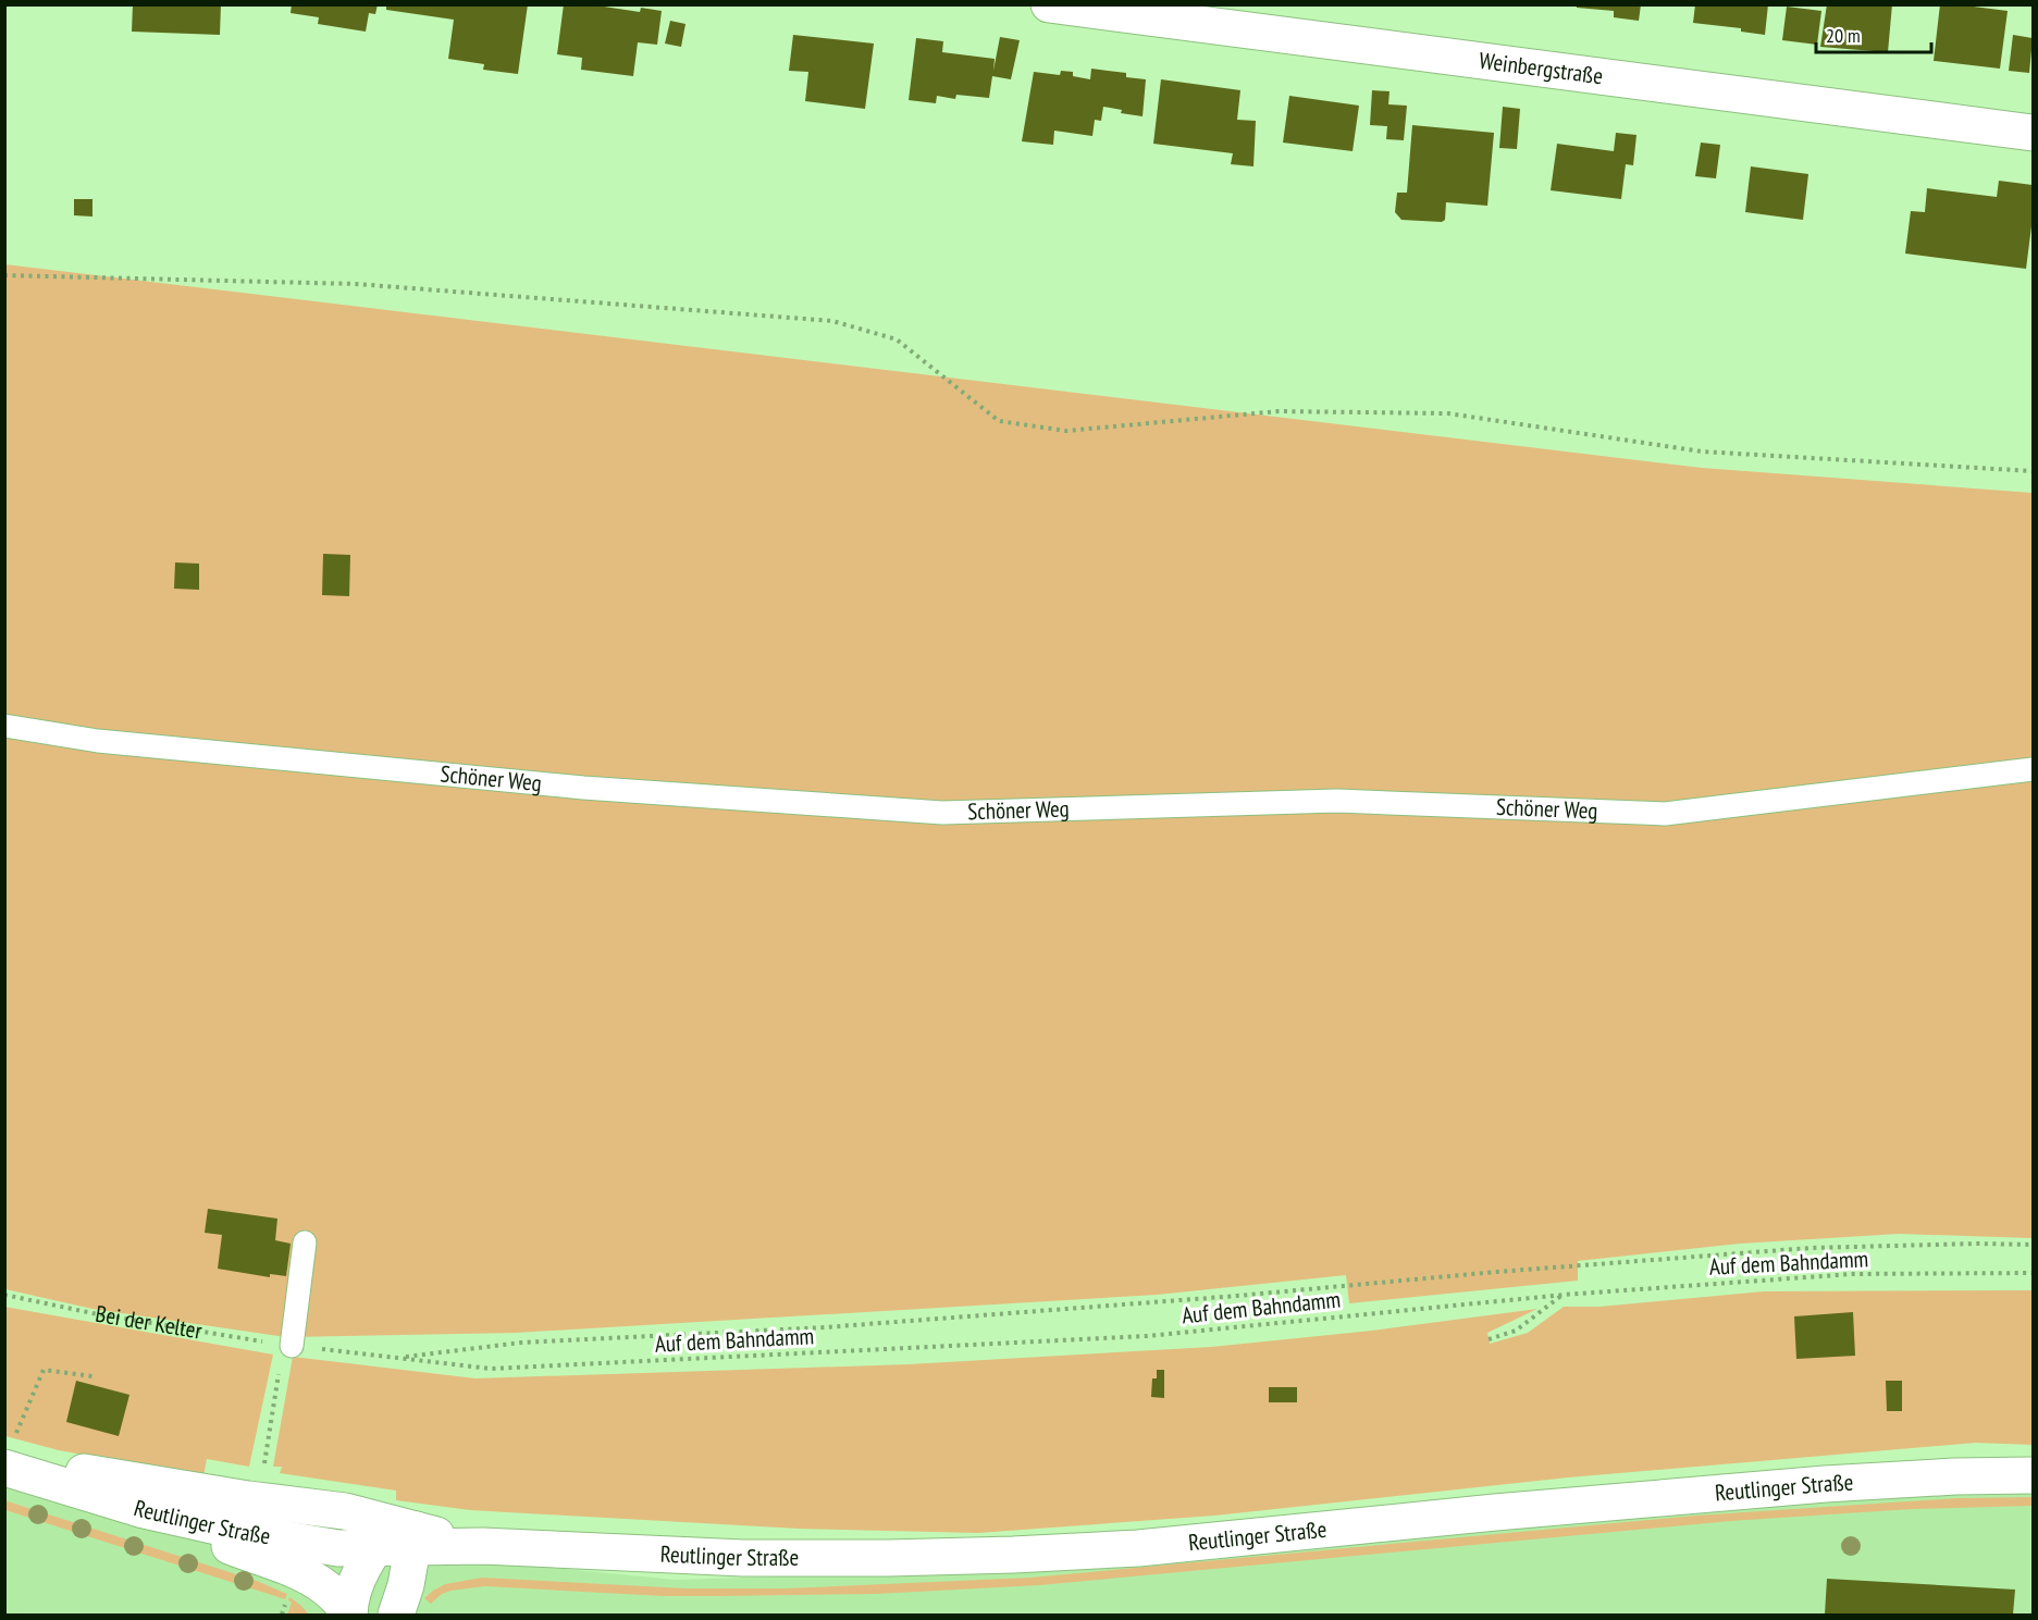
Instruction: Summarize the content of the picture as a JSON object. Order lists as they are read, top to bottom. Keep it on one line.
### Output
{"streets":{"main road":["Weinbergstraße","Reutlinger Straße"],"lane":["Schöner Weg"],"path":["Auf dem Bahndamm","Bei der Kelter"]},"crossings":[["Auf dem Bahndamm","Bei der Kelter"]],"scale_bar":"20 m"}
